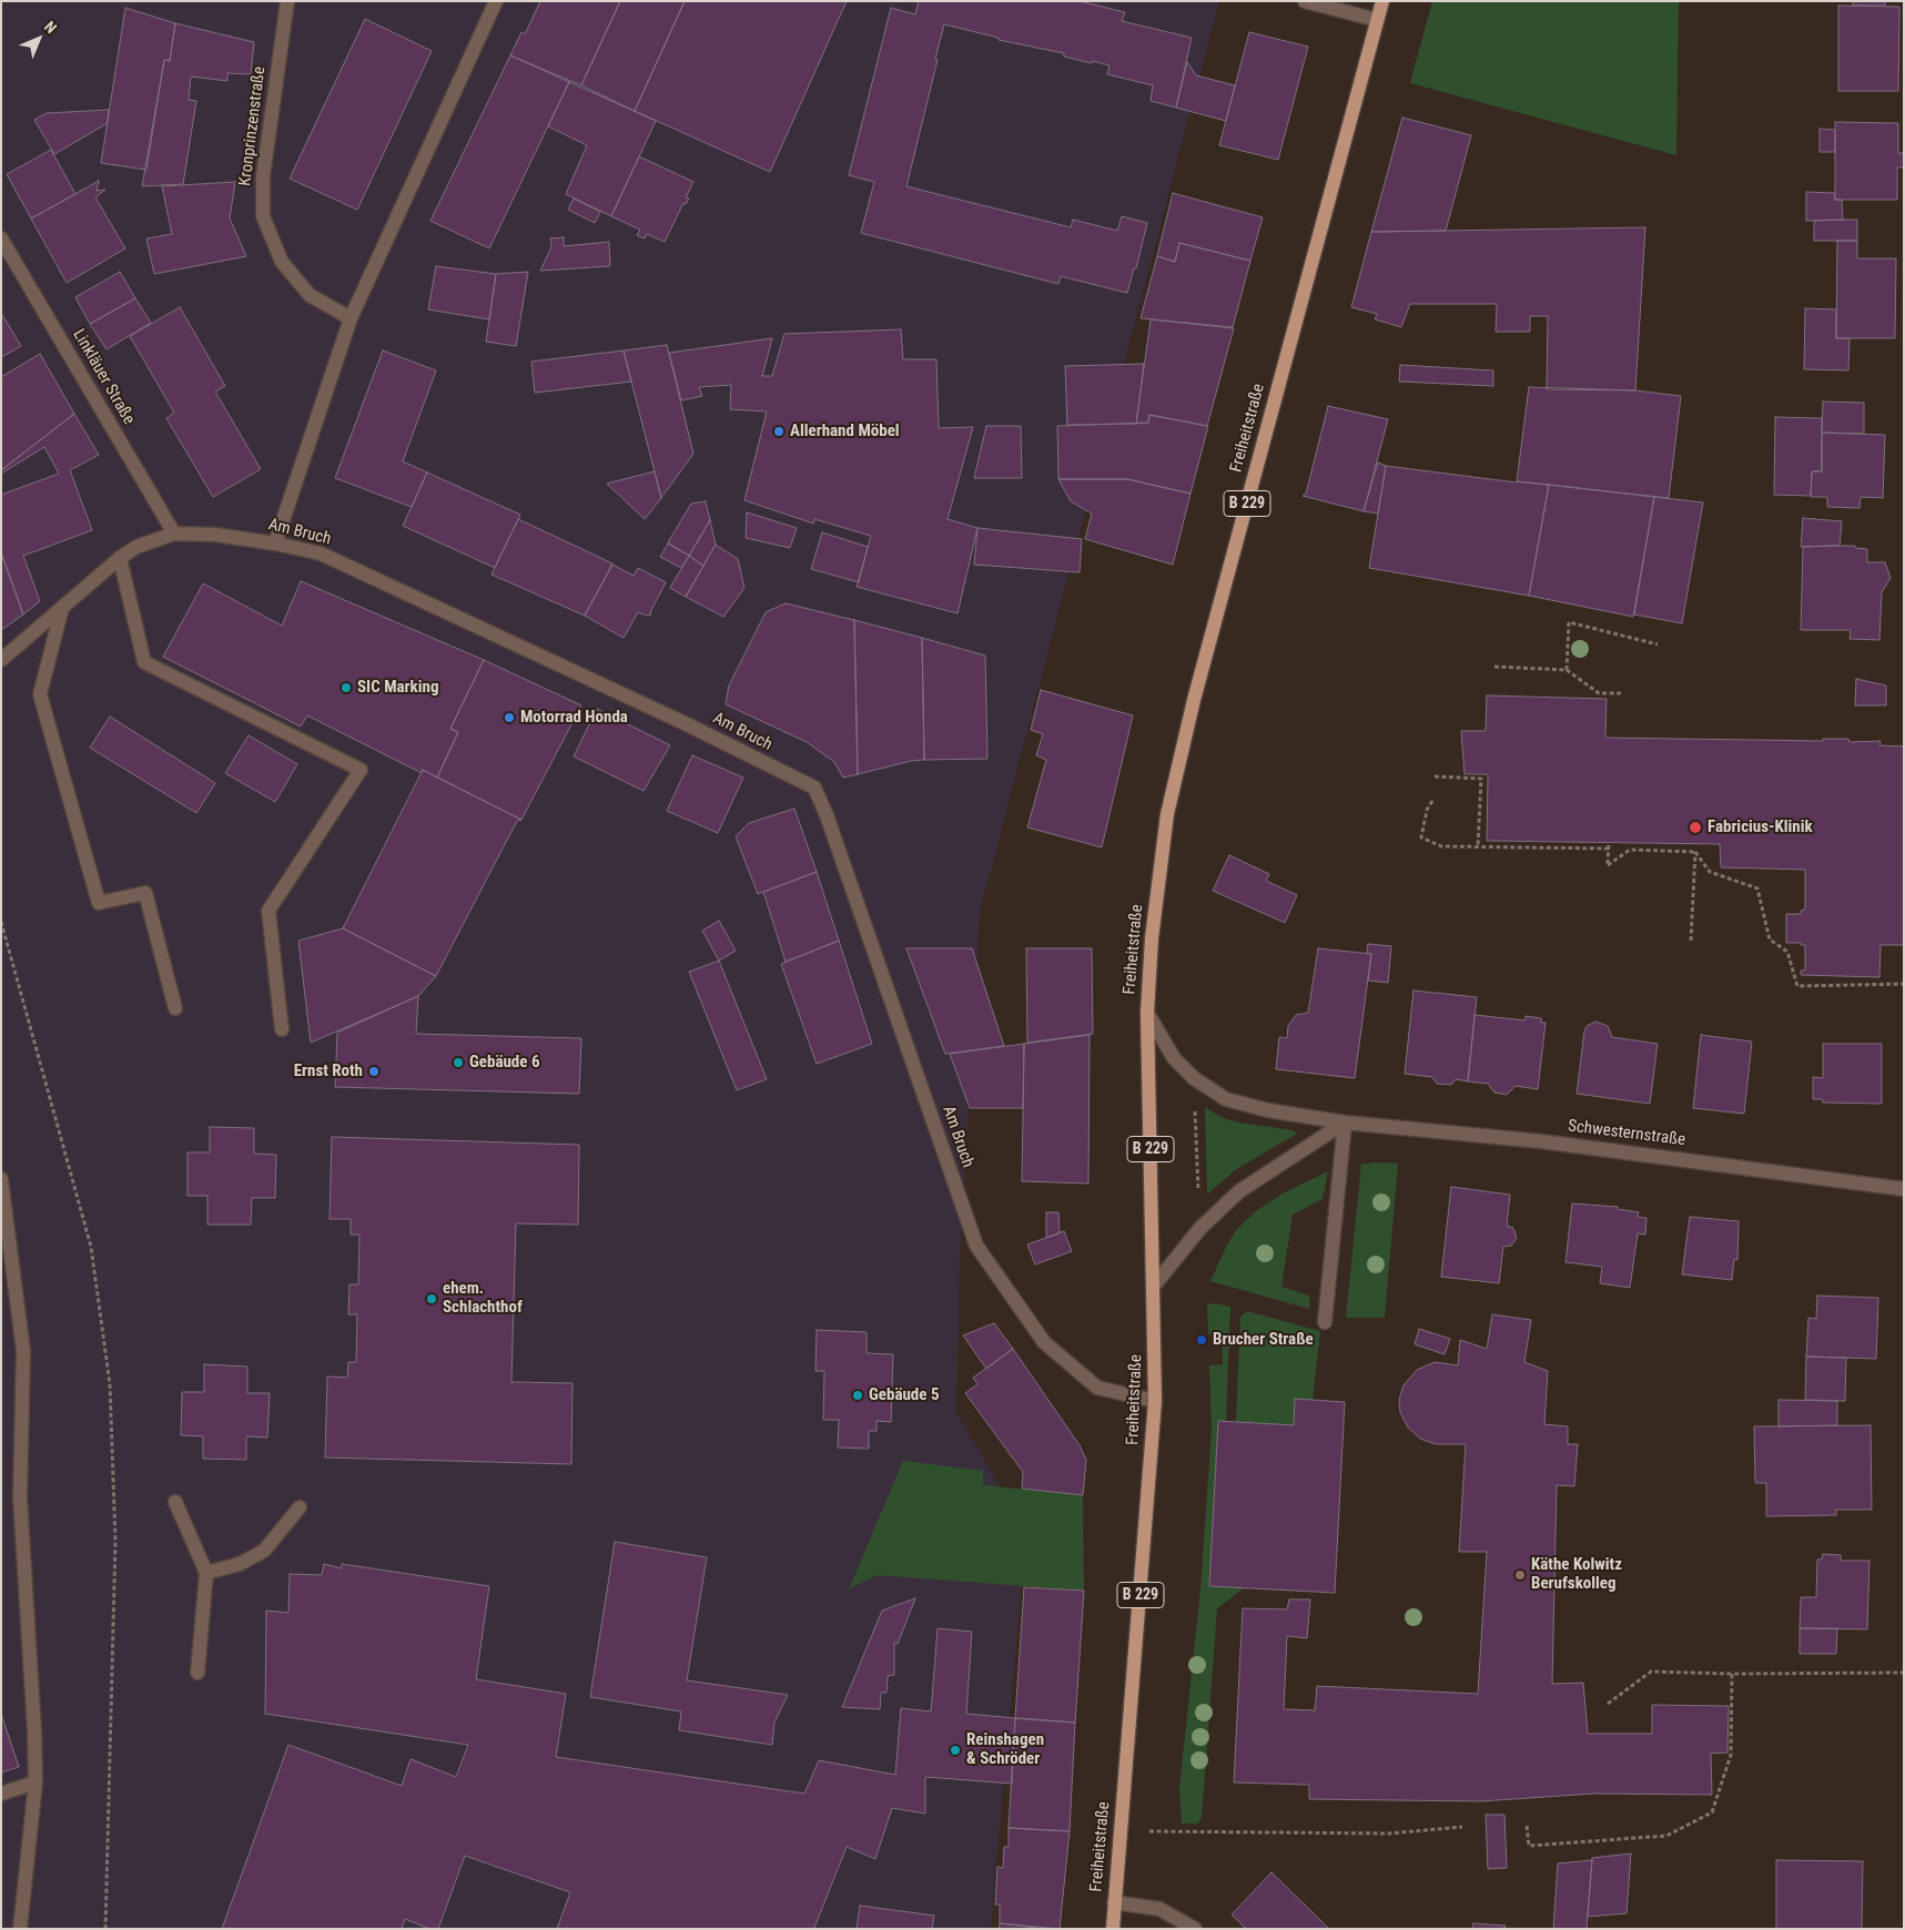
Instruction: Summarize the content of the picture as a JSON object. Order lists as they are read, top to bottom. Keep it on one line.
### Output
{"streets":{"main road":["Freiheitstraße","B 229"],"street":["Kronprinzenstraße","Linkläuer Straße","Am Bruch","Schwesternstraße"]},"crossings":[["Linkläuer Straße","Am Bruch"],["Freiheitstraße","Am Bruch"],["Freiheitstraße","Schwesternstraße"]],"places":["Allerhand Möbel","SIC Marking","Motorrad Honda","Fabricius-Klinik","Gebäude 6","Ernst Roth","ehem. Schlachthof","Brucher Straße","Gebäude 5","Käthe Kolwitz Berufskolleg","Reinshagen & Schröder"],"north":"top right"}
